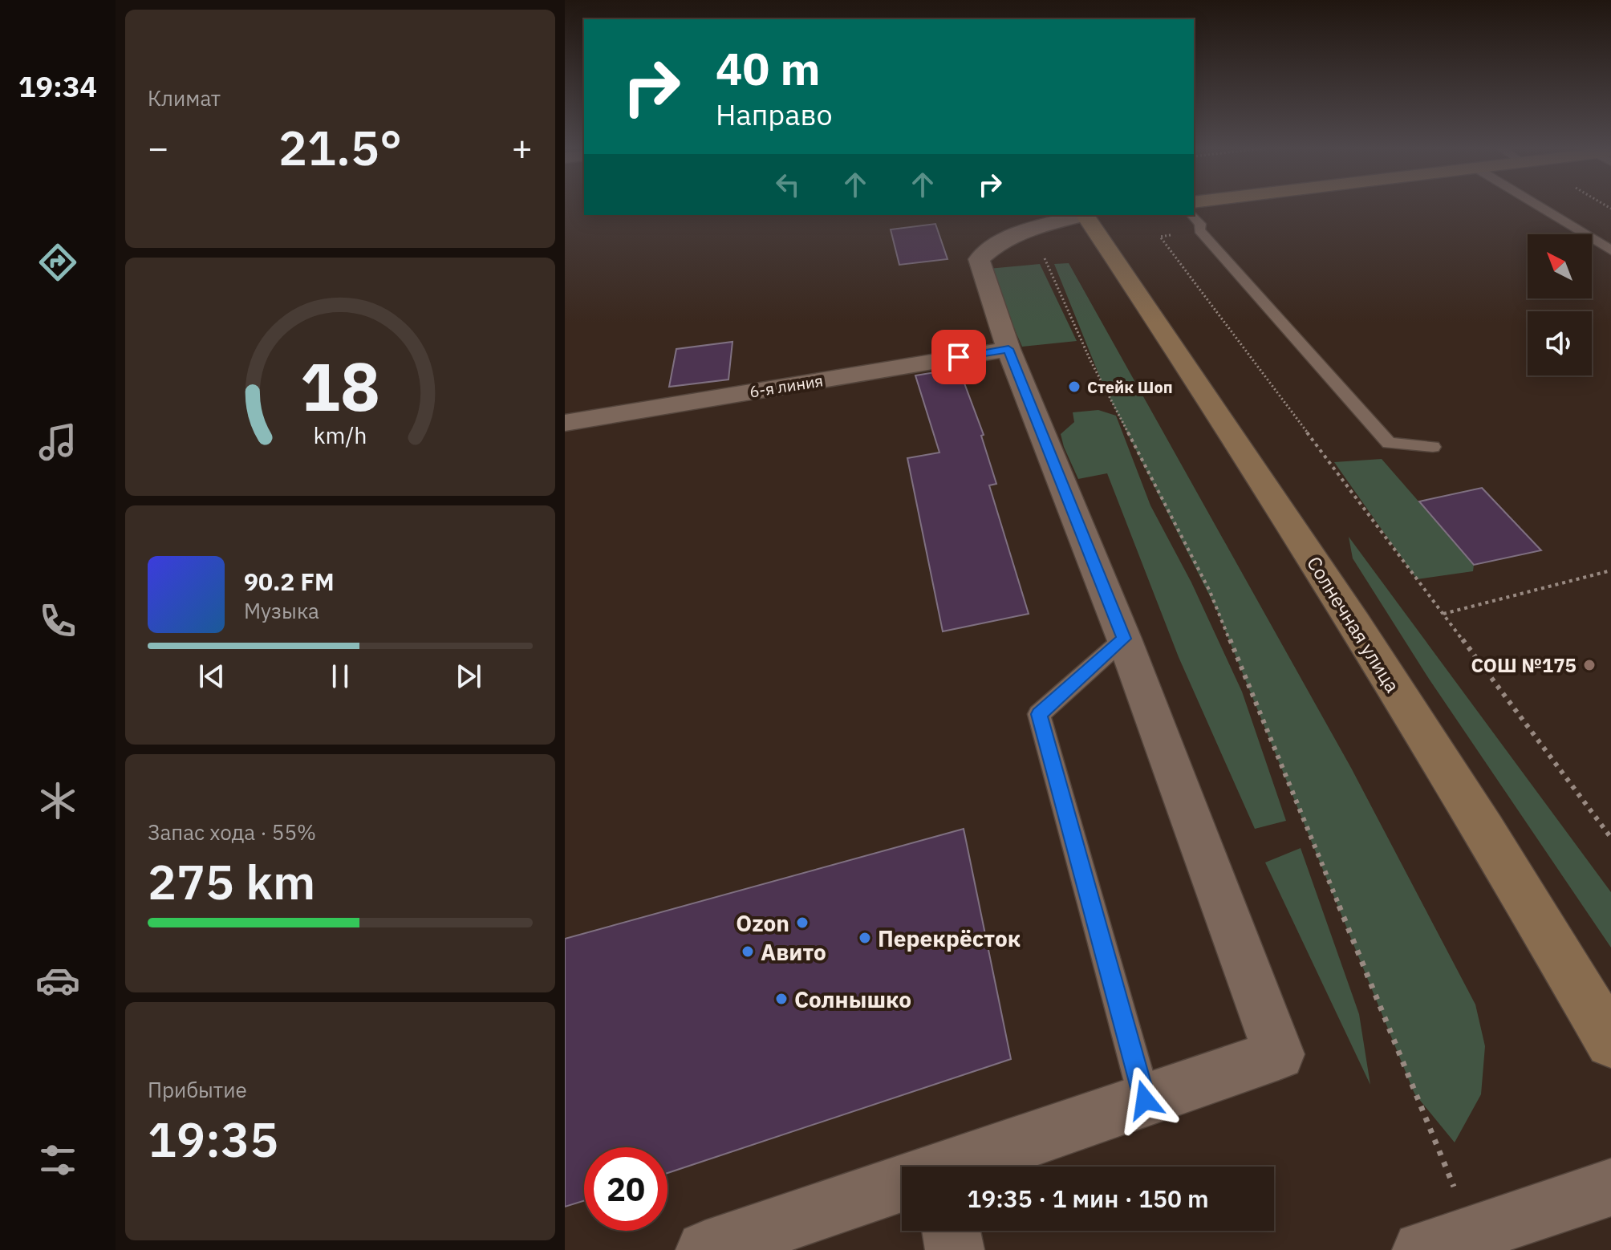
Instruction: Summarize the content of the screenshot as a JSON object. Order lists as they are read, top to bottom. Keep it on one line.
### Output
{"streets":{"main road":["Солнечная улица"],"street":["6-я линия"]},"places":["Стейк Шоп","СОШ №175","Ozon","Перекрёсток","Авито","Солнышко"],"north":"top left","page":{"tabs":"19:34","tile":["Климат",["Запас хода · 55%","275 km"],["Прибытие","19:35"]],"turn":["40 m","Направо"],"heat":["−","21.5°","+"],"song":["90.2 FM","Музыка"],"limit":"20","trip":"19:35 · 1 мин · 150 m","gauge":["18","km/h"]}}
